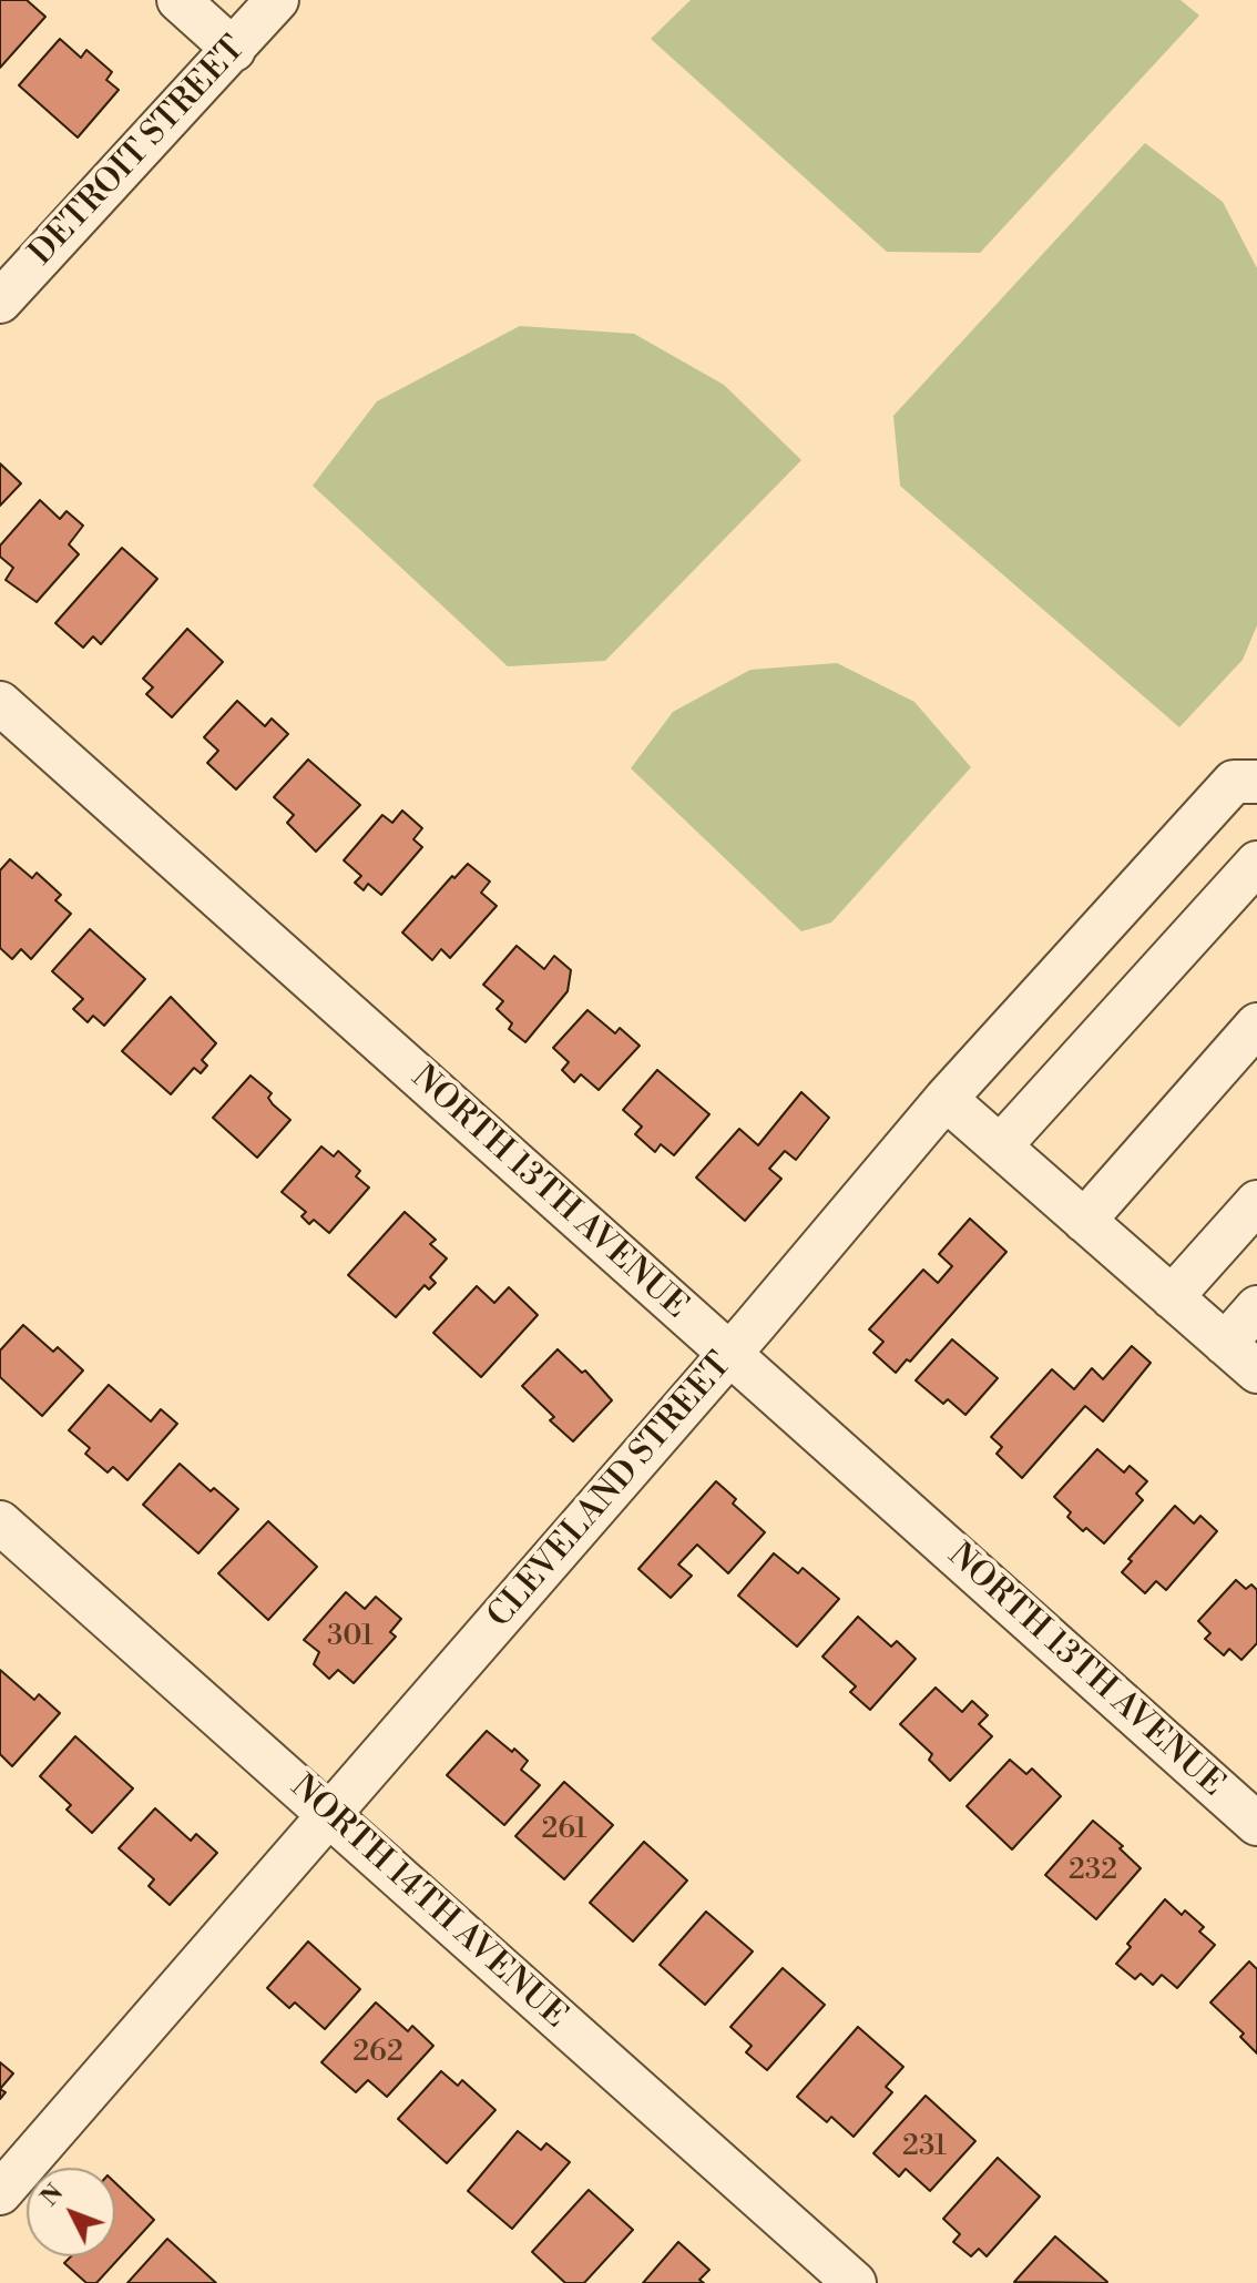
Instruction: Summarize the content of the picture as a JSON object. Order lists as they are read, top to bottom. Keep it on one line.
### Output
{"streets":{"street":["DETROIT STREET","NORTH 13TH AVENUE","CLEVELAND STREET","NORTH 14TH AVENUE"]},"crossings":[["NORTH 13TH AVENUE","CLEVELAND STREET"],["CLEVELAND STREET","NORTH 14TH AVENUE"]],"house_numbers":["301","261","232","262","231"],"north":"top left"}
